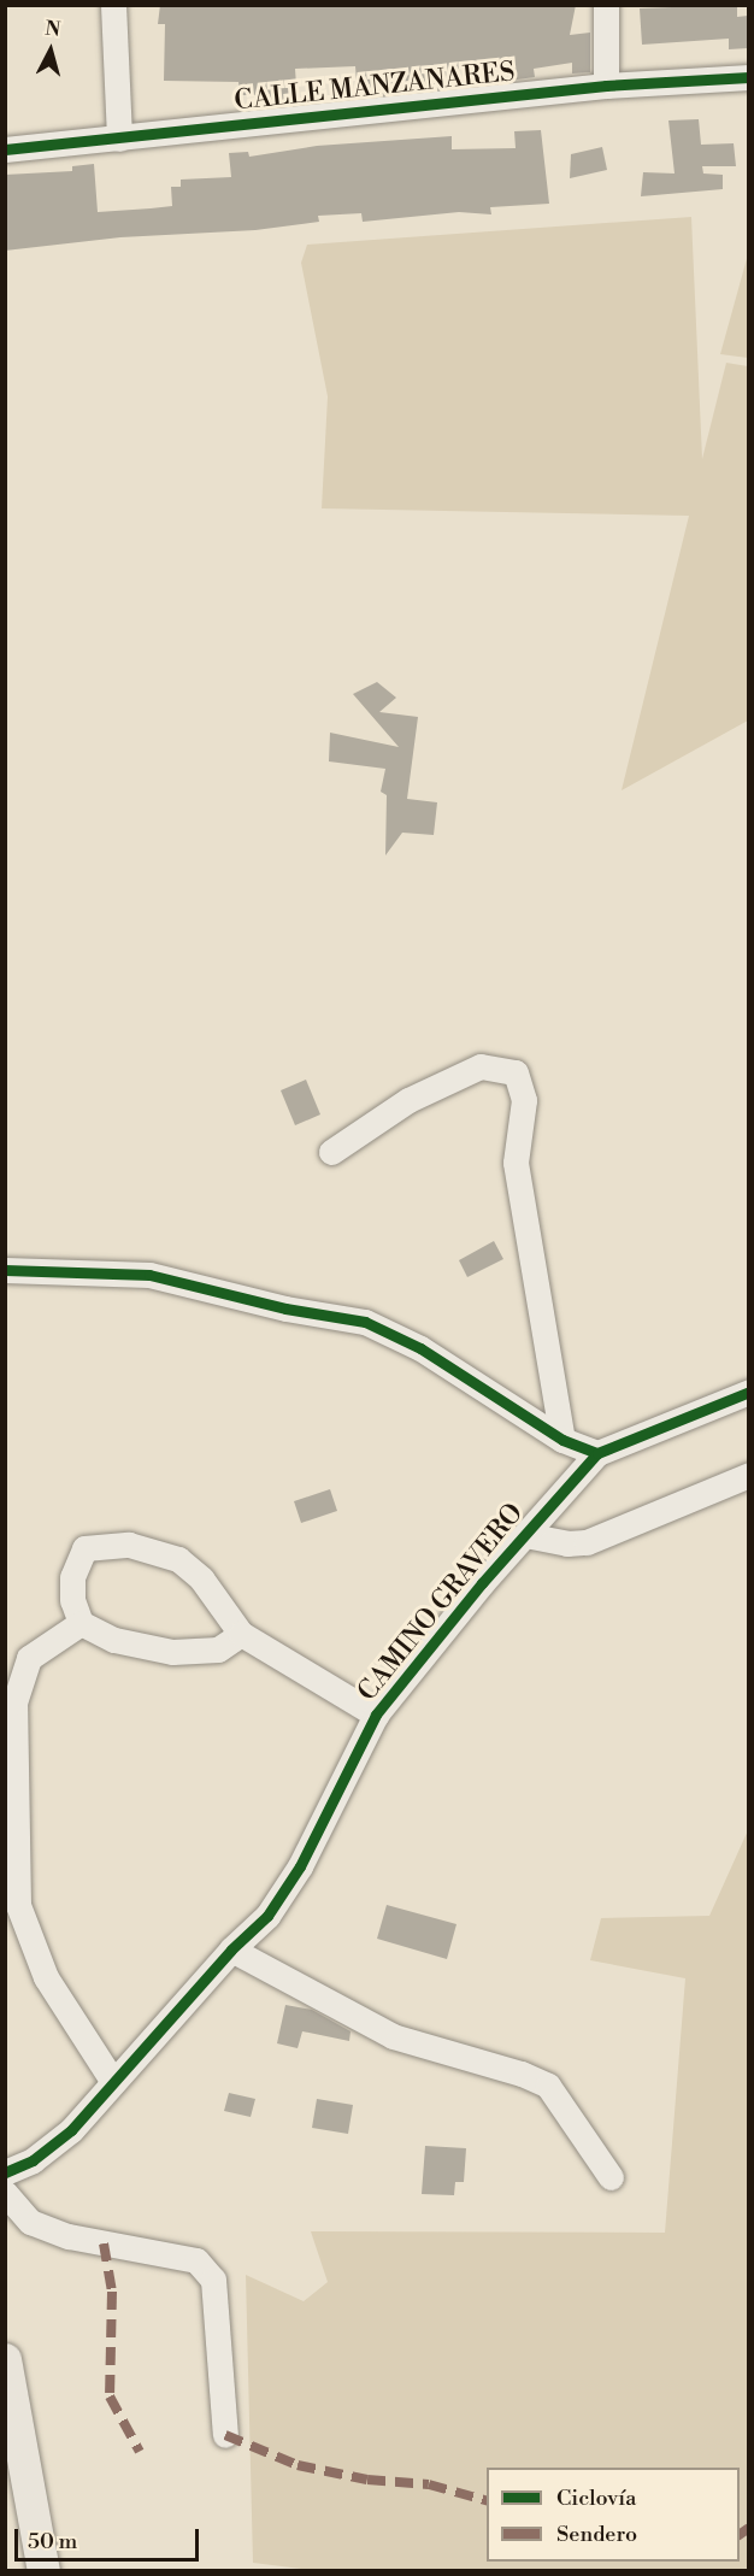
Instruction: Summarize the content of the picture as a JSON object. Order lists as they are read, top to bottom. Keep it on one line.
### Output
{"streets":{"street":["CALLE MANZANARES","CAMINO GRAVERO"]},"legend":["Ciclovía","Sendero"],"scale_bar":"50 m","north":"top"}
